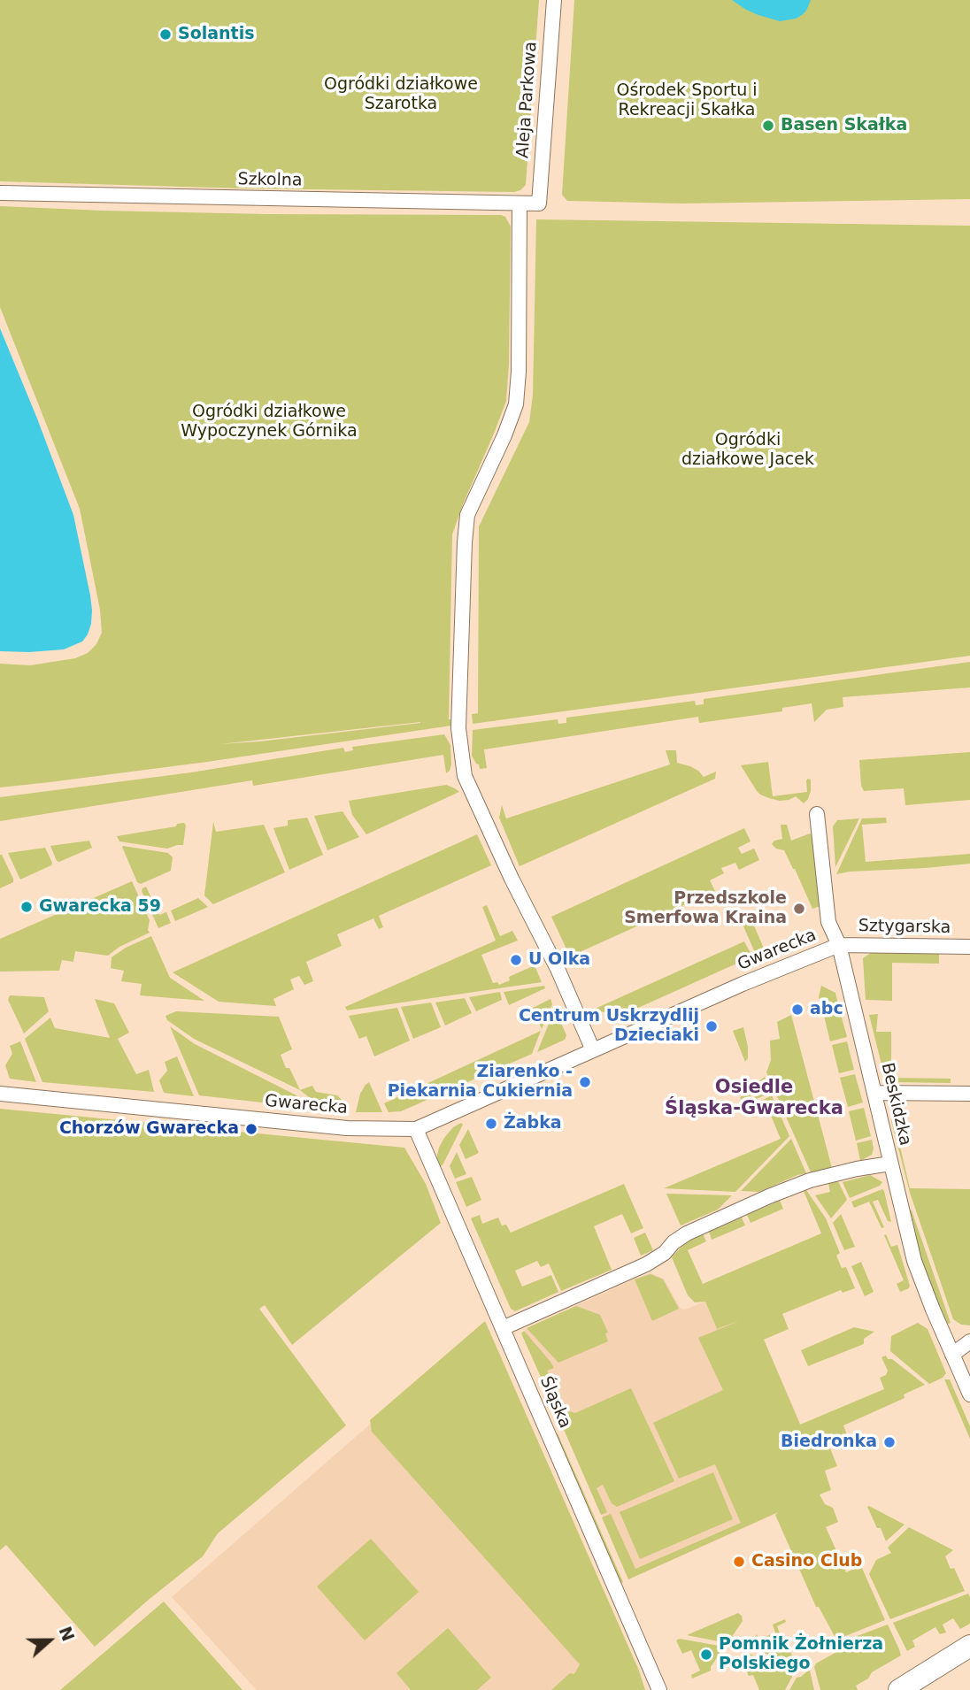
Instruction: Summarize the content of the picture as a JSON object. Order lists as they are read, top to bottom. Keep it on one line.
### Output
{"streets":{"street":["Aleja Parkowa","Szkolna","Sztygarska","Gwarecka","Beskidzka","Śląska"]},"crossings":[["Aleja Parkowa","Szkolna"],["Sztygarska","Gwarecka"],["Sztygarska","Beskidzka"],["Gwarecka","Beskidzka"],["Gwarecka","Śląska"]],"districts":["Osiedle Śląska-Gwarecka"],"parks":["Ogródki działkowe Szarotka","Ośrodek Sportu i Rekreacji Skałka","Ogródki działkowe Wypoczynek Górnika","Ogródki działkowe Jacek"],"places":["Solantis","Basen Skałka","Gwarecka 59","Przedszkole Smerfowa Kraina","U Olka","abc","Centrum Uskrzydlij Dzieciaki","Ziarenko - Piekarnia Cukiernia","Żabka","Chorzów Gwarecka","Biedronka","Casino Club","Pomnik Żołnierza Polskiego"],"north":"right"}
